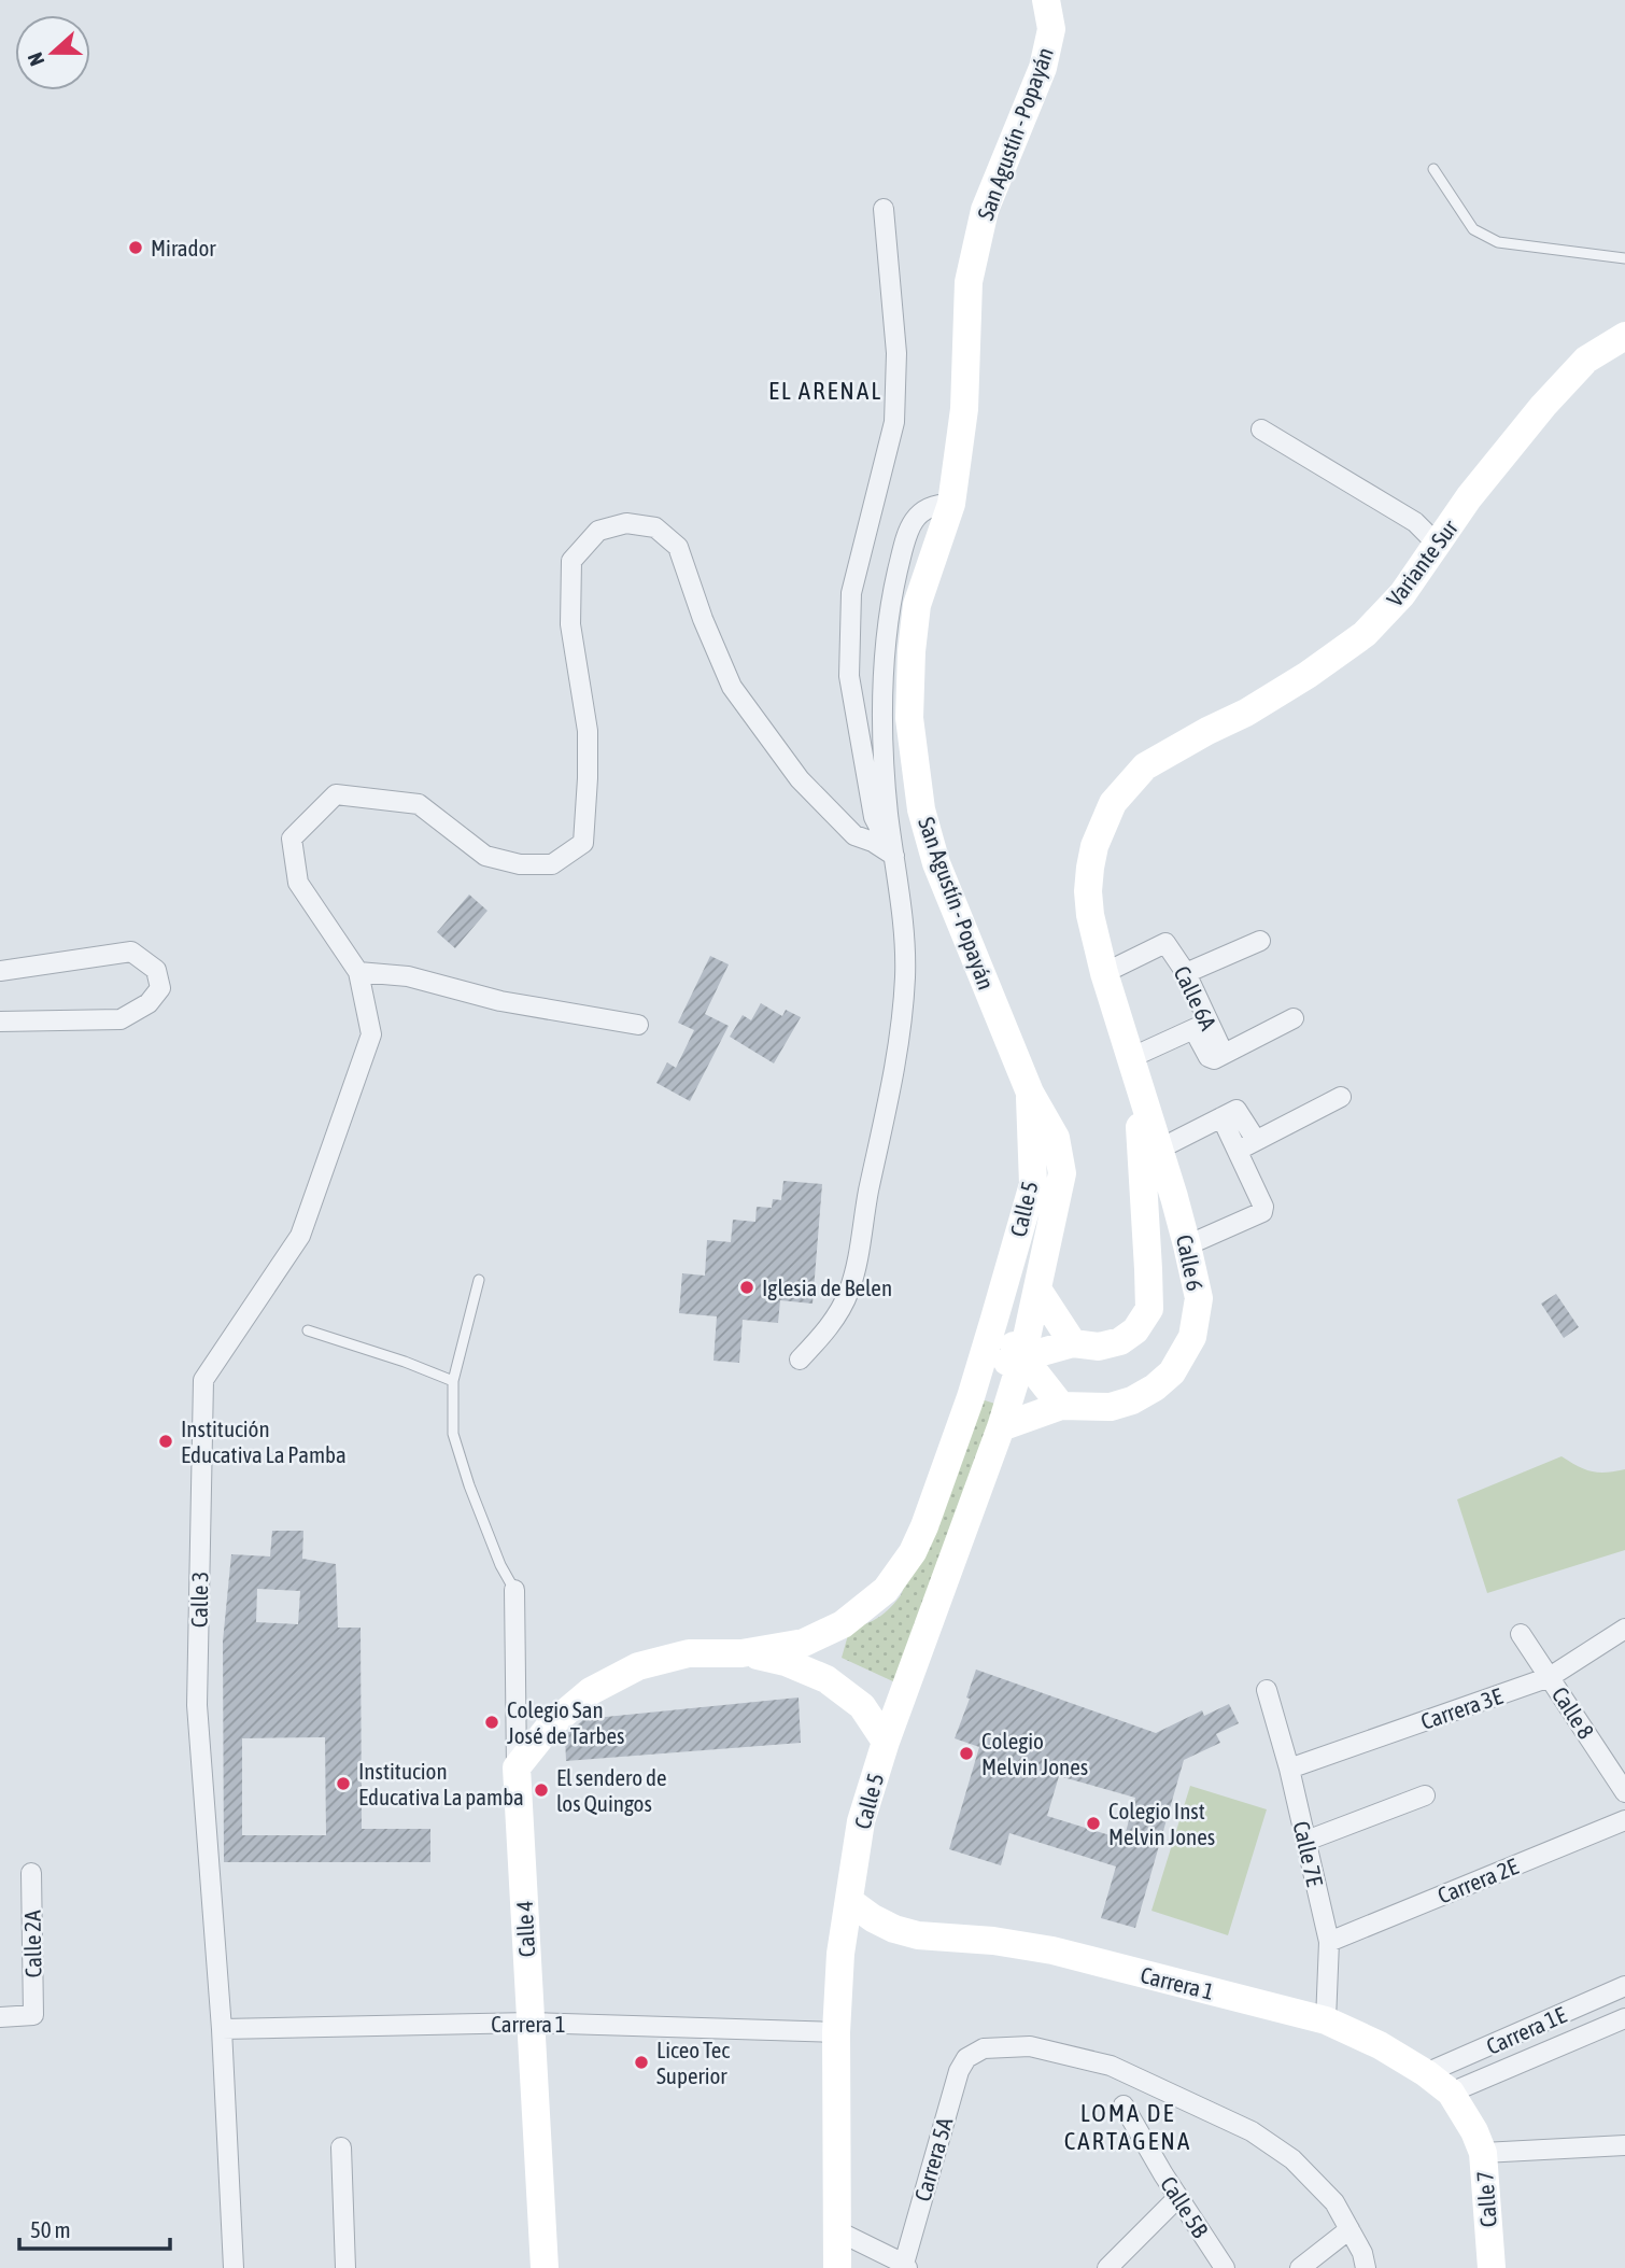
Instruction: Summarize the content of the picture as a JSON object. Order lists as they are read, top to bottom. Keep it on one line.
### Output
{"streets":{"main road":["San Agustín - Popayán","Variante Sur","Calle 5","Calle 6","Calle 4","Carrera 1","Calle 7"],"street":["Calle 6A","Calle 3","Carrera 3E","Calle 8","Calle 7E","Carrera 2E","Calle 2A","Carrera 1E","Carrera 5A","Calle 5B"]},"crossings":[["San Agustín - Popayán","Calle 5"],["San Agustín - Popayán","Calle 6"],["Variante Sur","Calle 6"],["Calle 6A","Calle 6"],["Calle 5","Calle 6"],["Calle 5","Carrera 1"],["Calle 3","Carrera 1"],["Carrera 3E","Calle 8"],["Carrera 3E","Calle 7E"],["Calle 7E","Carrera 2E"],["Calle 7E","Carrera 1"],["Calle 4","Carrera 1"],["Carrera 1","Carrera 1E"],["Carrera 1","Calle 7"]],"districts":["EL ARENAL","LOMA DE CARTAGENA"],"places":["Mirador","Iglesia de Belen","Institución Educativa La Pamba","Colegio San José de Tarbes","Colegio Melvin Jones","Institucion Educativa La pamba","El sendero de los Quingos","Colegio Inst Melvin Jones","Liceo Tec Superior"],"scale_bar":"50 m","north":"left"}
